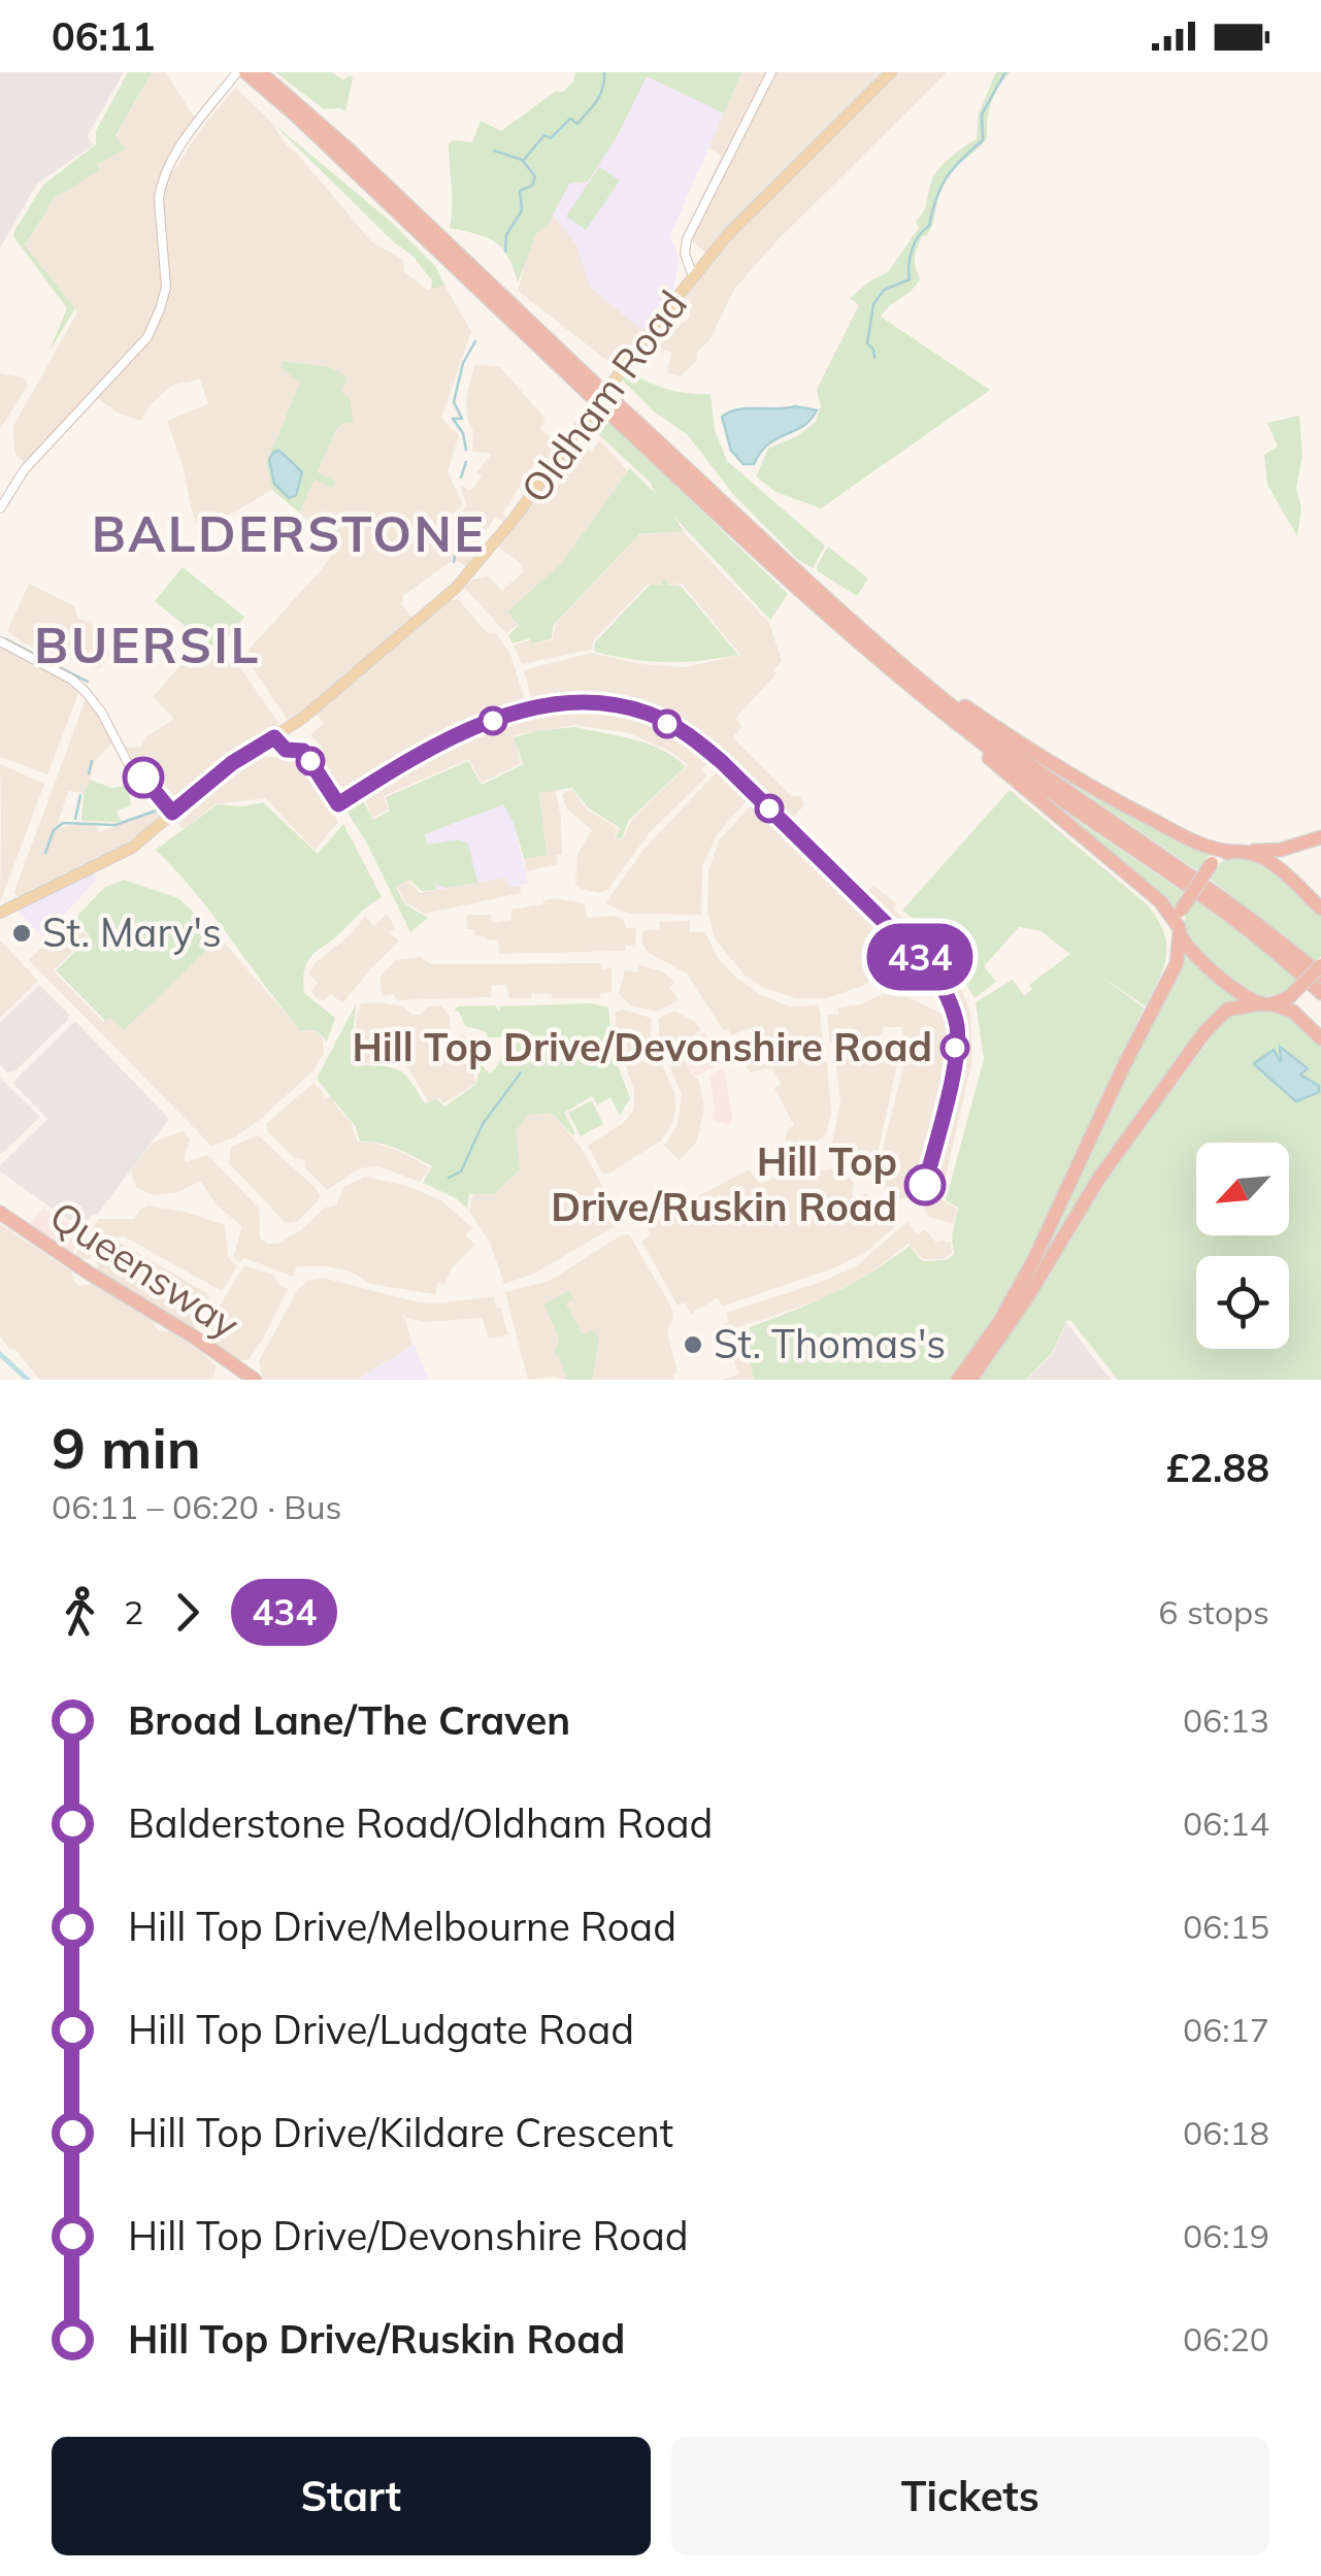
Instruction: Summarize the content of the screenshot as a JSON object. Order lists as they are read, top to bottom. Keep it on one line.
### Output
{"streets":{"highway":["Queensway"],"main road":["Oldham Road"]},"districts":["BALDERSTONE","BUERSIL"],"places":["St. Mary's","Hill Top Drive/Devonshire Road","Hill Top Drive/Ruskin Road","St. Thomas's"],"lines":["bus line 434"],"north":"bottom left","page":{"status":"06:11","on_map":"434","heading":["9 min","06:11 – 06:20 · Bus","£2.88"],"legs":["2","434","6 stops"],"list":[{"name":"Broad Lane/The Craven","value":"06:13"},{"name":"Balderstone Road/Oldham Road","value":"06:14"},{"name":"Hill Top Drive/Melbourne Road","value":"06:15"},{"name":"Hill Top Drive/Ludgate Road","value":"06:17"},{"name":"Hill Top Drive/Kildare Crescent","value":"06:18"},{"name":"Hill Top Drive/Devonshire Road","value":"06:19"},{"name":"Hill Top Drive/Ruskin Road","value":"06:20"}],"buttons":["Start","Tickets"]}}
